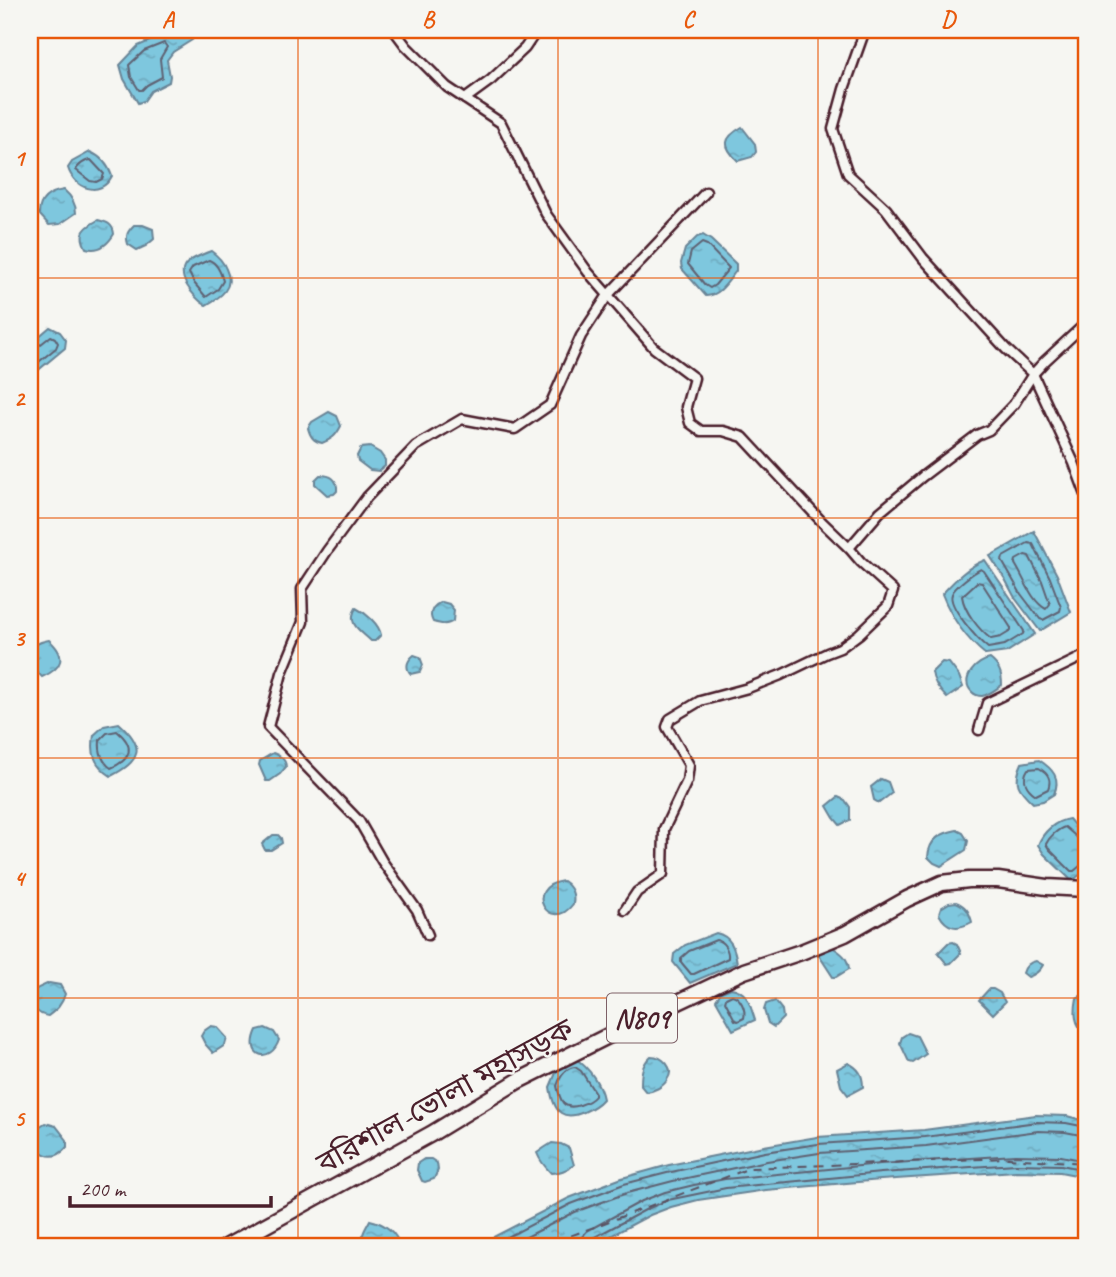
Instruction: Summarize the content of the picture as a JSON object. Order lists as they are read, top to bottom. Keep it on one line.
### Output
{"streets":{"highway":["N809","বরিশাল-ভোলা মহাসড়ক"]},"scale_bar":"200 m","grid":{"columns":["A","B","C","D"],"rows":["1","2","3","4","5"]}}
